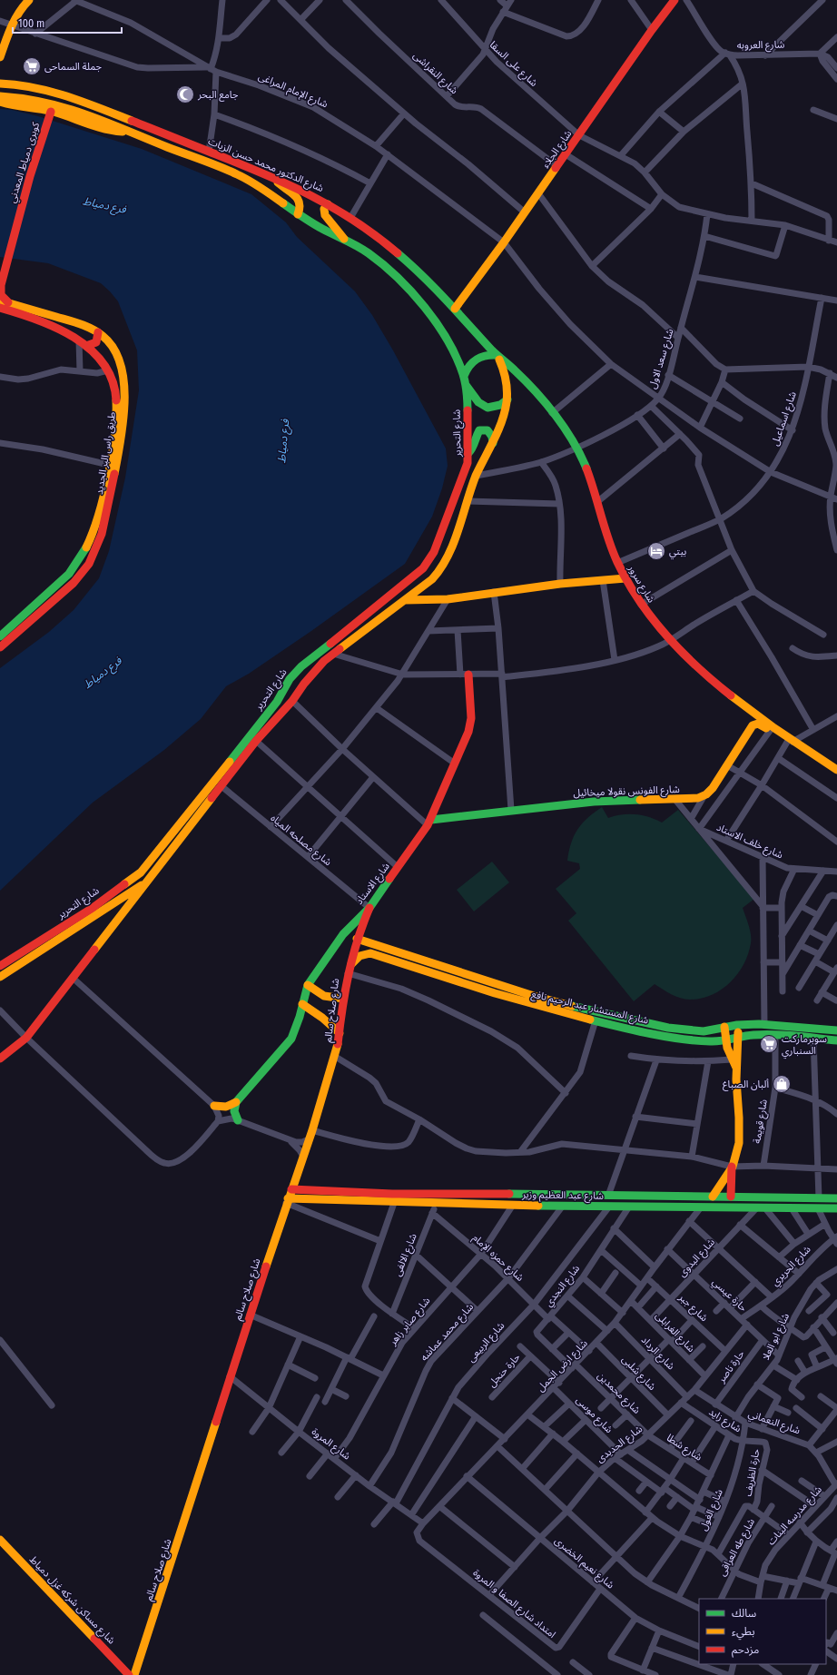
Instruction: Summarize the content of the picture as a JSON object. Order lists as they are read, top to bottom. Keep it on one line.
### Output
{"streets":{"street":["شارع العروبه","شارع على السقا","شارع النقراشى","شارع الإمام المراغى","شارع الجلاء","كوبرى دمياط المعدني","شارع الدكتور محمد حسن الزيات","شارع سعد الاول","شارع اسماعيل","شارع التحرير","طريق راس البر الجديد","شارع سرور","شارع الفونس نقولا ميخائيل","شارع مصلحه المياه","شارع خلف الاستاد","شارع الاستاد","شارع المستشار عبد الرحيم نافع","شارع صلاح سالم","شارع قويمة","شارع عبد العظيم وزير","شارع الالفى","شارع حمزه الإمام","شارع البدوى","شارع الحريري","شارع النجدي","حارة عيسي","شارع جبر","شارع صابر زاهر","شارع محمد عماشه","شارع الغرابلى","شارع ابو العلا","شارع الربيعى","شارع الرداد","شارع ارض الجمل","حارة ناصر","حارة حنجل","شارع شلبى","شارع محمدين","شارع موسى","شارع زايد","شارع النعماني","شارع المروة","شارع الحديدى","شارع شطا","حارة الظريف","شارع الغول","شارع مدرسه البنات","شارع طه العراقى","شارع نعيم الخضرى","شارع مساكن شركه غزل دمياط","امتداد شارع الصفا و المروة"]},"crossings":[["شارع على السقا","شارع الجلاء"],["شارع على السقا","شارع سعد الاول"],["شارع النقراشى","شارع الجلاء"],["شارع الإمام المراغى","شارع الجلاء"],["شارع الإمام المراغى","شارع سعد الاول"],["شارع الإمام المراغى","شارع اسماعيل"],["شارع الجلاء","شارع الدكتور محمد حسن الزيات"],["كوبرى دمياط المعدني","طريق راس البر الجديد"],["شارع الدكتور محمد حسن الزيات","شارع التحرير"],["شارع الدكتور محمد حسن الزيات","شارع سرور"],["شارع سعد الاول","شارع التحرير"],["شارع سعد الاول","شارع سرور"],["شارع اسماعيل","شارع سرور"],["شارع التحرير","شارع سرور"],["شارع التحرير","شارع مصلحه المياه"],["شارع الفونس نقولا ميخائيل","شارع الاستاد"],["شارع مصلحه المياه","شارع الاستاد"],["شارع مصلحه المياه","شارع صلاح سالم"],["شارع الاستاد","شارع صلاح سالم"],["شارع المستشار عبد الرحيم نافع","شارع صلاح سالم"],["شارع المستشار عبد الرحيم نافع","شارع قويمة"],["شارع صلاح سالم","شارع عبد العظيم وزير"],["شارع صلاح سالم","شارع المروة"],["شارع عبد العظيم وزير","شارع الالفى"],["شارع عبد العظيم وزير","شارع البدوى"],["شارع عبد العظيم وزير","شارع النجدي"],["شارع عبد العظيم وزير","شارع صابر زاهر"],["شارع عبد العظيم وزير","شارع محمد عماشه"],["شارع عبد العظيم وزير","شارع الربيعى"],["شارع عبد العظيم وزير","شارع ارض الجمل"],["شارع الالفى","شارع حمزه الإمام"],["شارع حمزه الإمام","شارع النجدي"],["شارع حمزه الإمام","شارع صابر زاهر"],["شارع حمزه الإمام","شارع محمد عماشه"],["شارع حمزه الإمام","شارع الربيعى"],["شارع حمزه الإمام","شارع ارض الجمل"],["شارع البدوى","حارة عيسي"],["شارع البدوى","شارع جبر"],["شارع البدوى","شارع الغرابلى"],["شارع الحريري","حارة عيسي"],["شارع النجدي","شارع ارض الجمل"],["شارع النجدي","شارع محمدين"],["حارة عيسي","شارع ابو العلا"],["حارة عيسي","شارع ارض الجمل"],["حارة عيسي","حارة ناصر"],["حارة عيسي","شارع الحديدى"],["شارع جبر","شارع ارض الجمل"],["شارع جبر","شارع الحديدى"],["شارع صابر زاهر","شارع المروة"],["شارع محمد عماشه","شارع المروة"],["شارع الغرابلى","شارع ارض الجمل"],["شارع الغرابلى","شارع الحديدى"],["شارع ابو العلا","شارع النعماني"],["شارع الربيعى","شارع المروة"],["شارع الرداد","شارع ارض الجمل"],["شارع الرداد","شارع الحديدى"],["شارع ارض الجمل","حارة حنجل"],["شارع ارض الجمل","شارع شلبى"],["شارع ارض الجمل","شارع محمدين"],["شارع ارض الجمل","شارع موسى"],["شارع ارض الجمل","شارع المروة"],["شارع ارض الجمل","شارع نعيم الخضرى"],["شارع ارض الجمل","امتداد شارع الصفا و المروة"],["حارة ناصر","شارع النعماني"],["شارع شلبى","شارع الحديدى"],["شارع محمدين","شارع الحديدى"],["شارع محمدين","شارع شطا"],["شارع موسى","شارع الحديدى"],["شارع زايد","شارع الحديدى"],["شارع زايد","حارة الظريف"],["شارع زايد","شارع الغول"],["شارع النعماني","شارع الحديدى"],["شارع النعماني","شارع الغول"],["شارع النعماني","شارع مدرسه البنات"],["شارع المروة","امتداد شارع الصفا و المروة"],["شارع الحديدى","شارع شطا"],["شارع الحديدى","شارع نعيم الخضرى"],["شارع الحديدى","امتداد شارع الصفا و المروة"],["شارع نعيم الخضرى","امتداد شارع الصفا و المروة"]],"water":["فرع دمياط"],"places":{"supermarket":["جملة السماحى","سوبرماركت السنباري"],"mosque":["جامع البحر"],"hotel":["بيتي"],"shop":["ألبان الصباغ"]},"legend":["سالك","بطيء","مزدحم"],"scale_bar":"100 m"}
